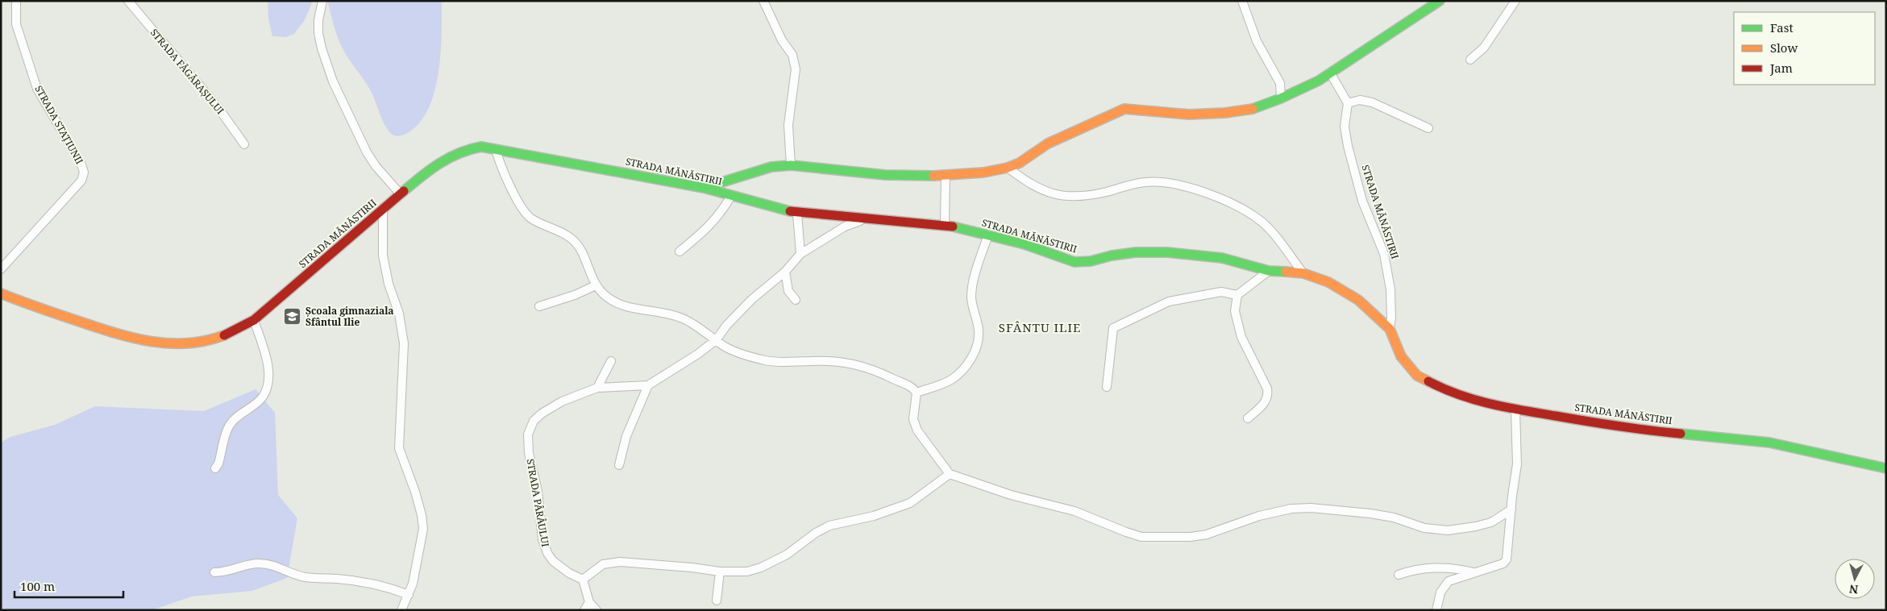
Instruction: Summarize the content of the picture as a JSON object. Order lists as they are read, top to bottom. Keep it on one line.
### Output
{"streets":{"street":["STRADA FĂGĂRAȘULUI","STRADA STAȚIUNII","STRADA MĂNĂSTIRII","STRADA PÂRÂULUI"]},"crossings":[["STRADA MĂNĂSTIRII","STRADA PÂRÂULUI"]],"districts":["SFÂNTU ILIE"],"places":{"school or university":["Școala gimnaziala Sfântul Ilie"]},"legend":["Fast","Slow","Jam"],"scale_bar":"100 m","north":"bottom"}
